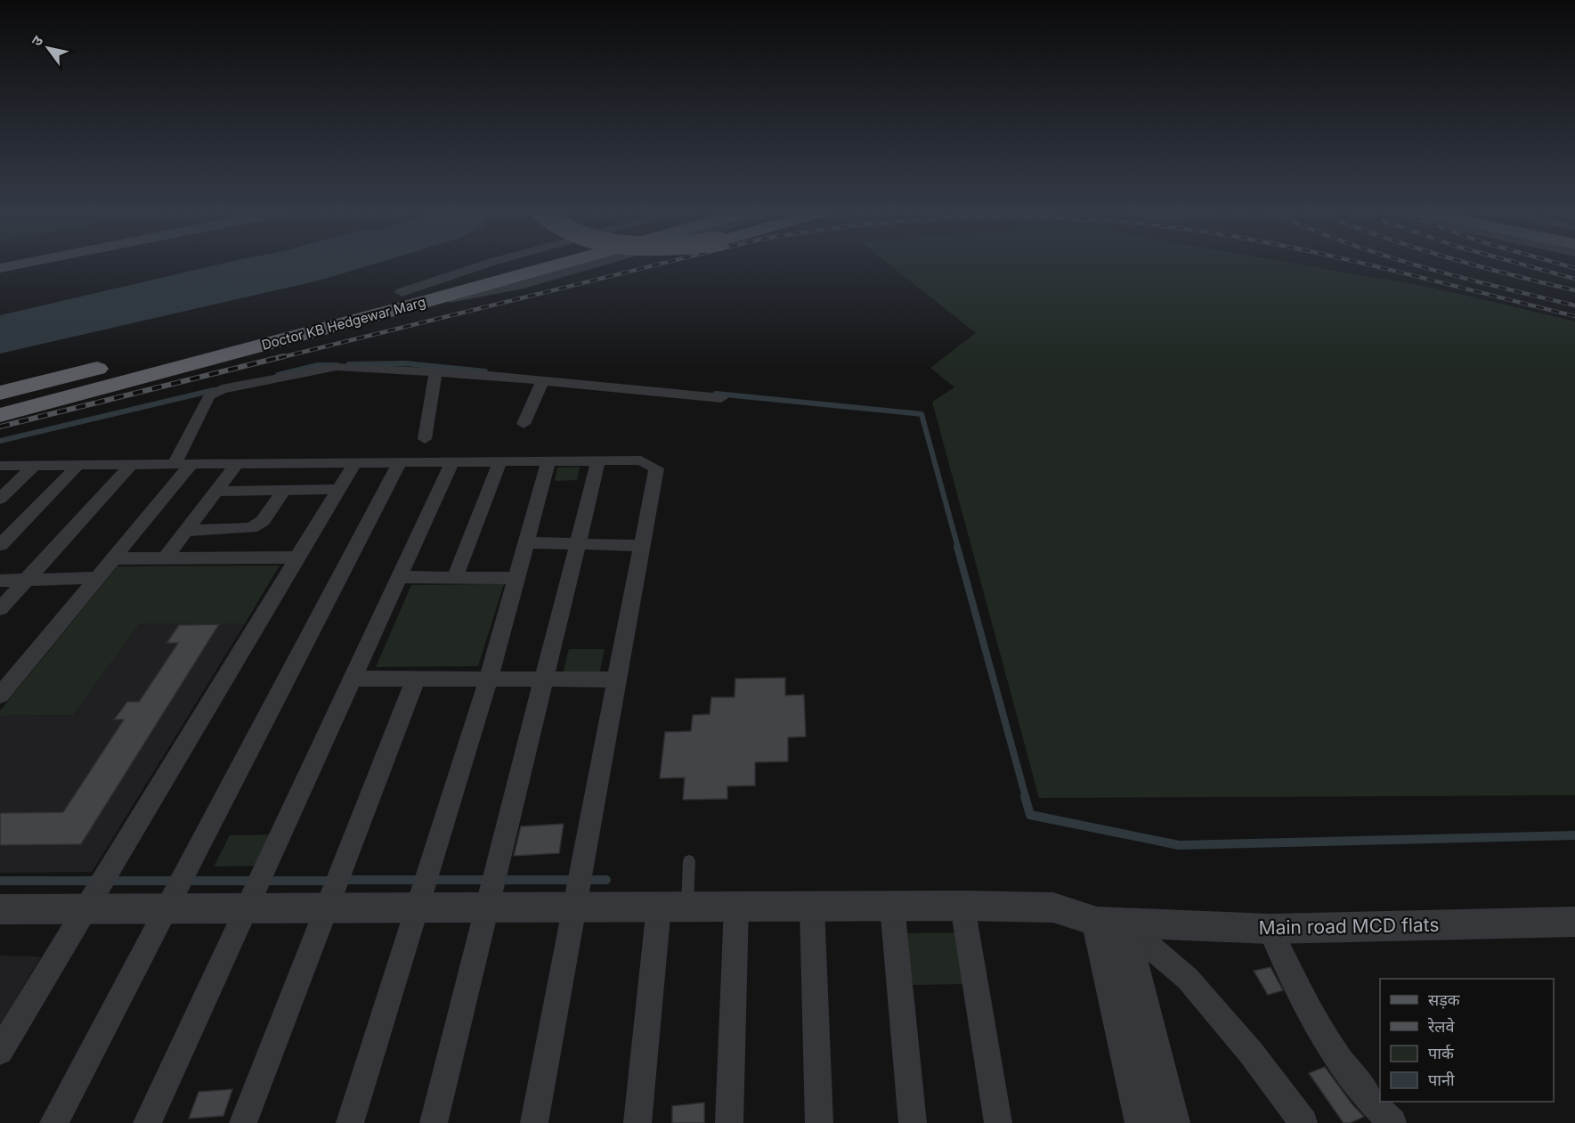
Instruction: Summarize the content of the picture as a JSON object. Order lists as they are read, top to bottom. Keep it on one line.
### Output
{"streets":{"highway":["Doctor KB Hedgewar Marg"],"street":["Main road MCD flats"]},"legend":["सड़क","रेलवे","पार्क","पानी"],"north":"top left"}
